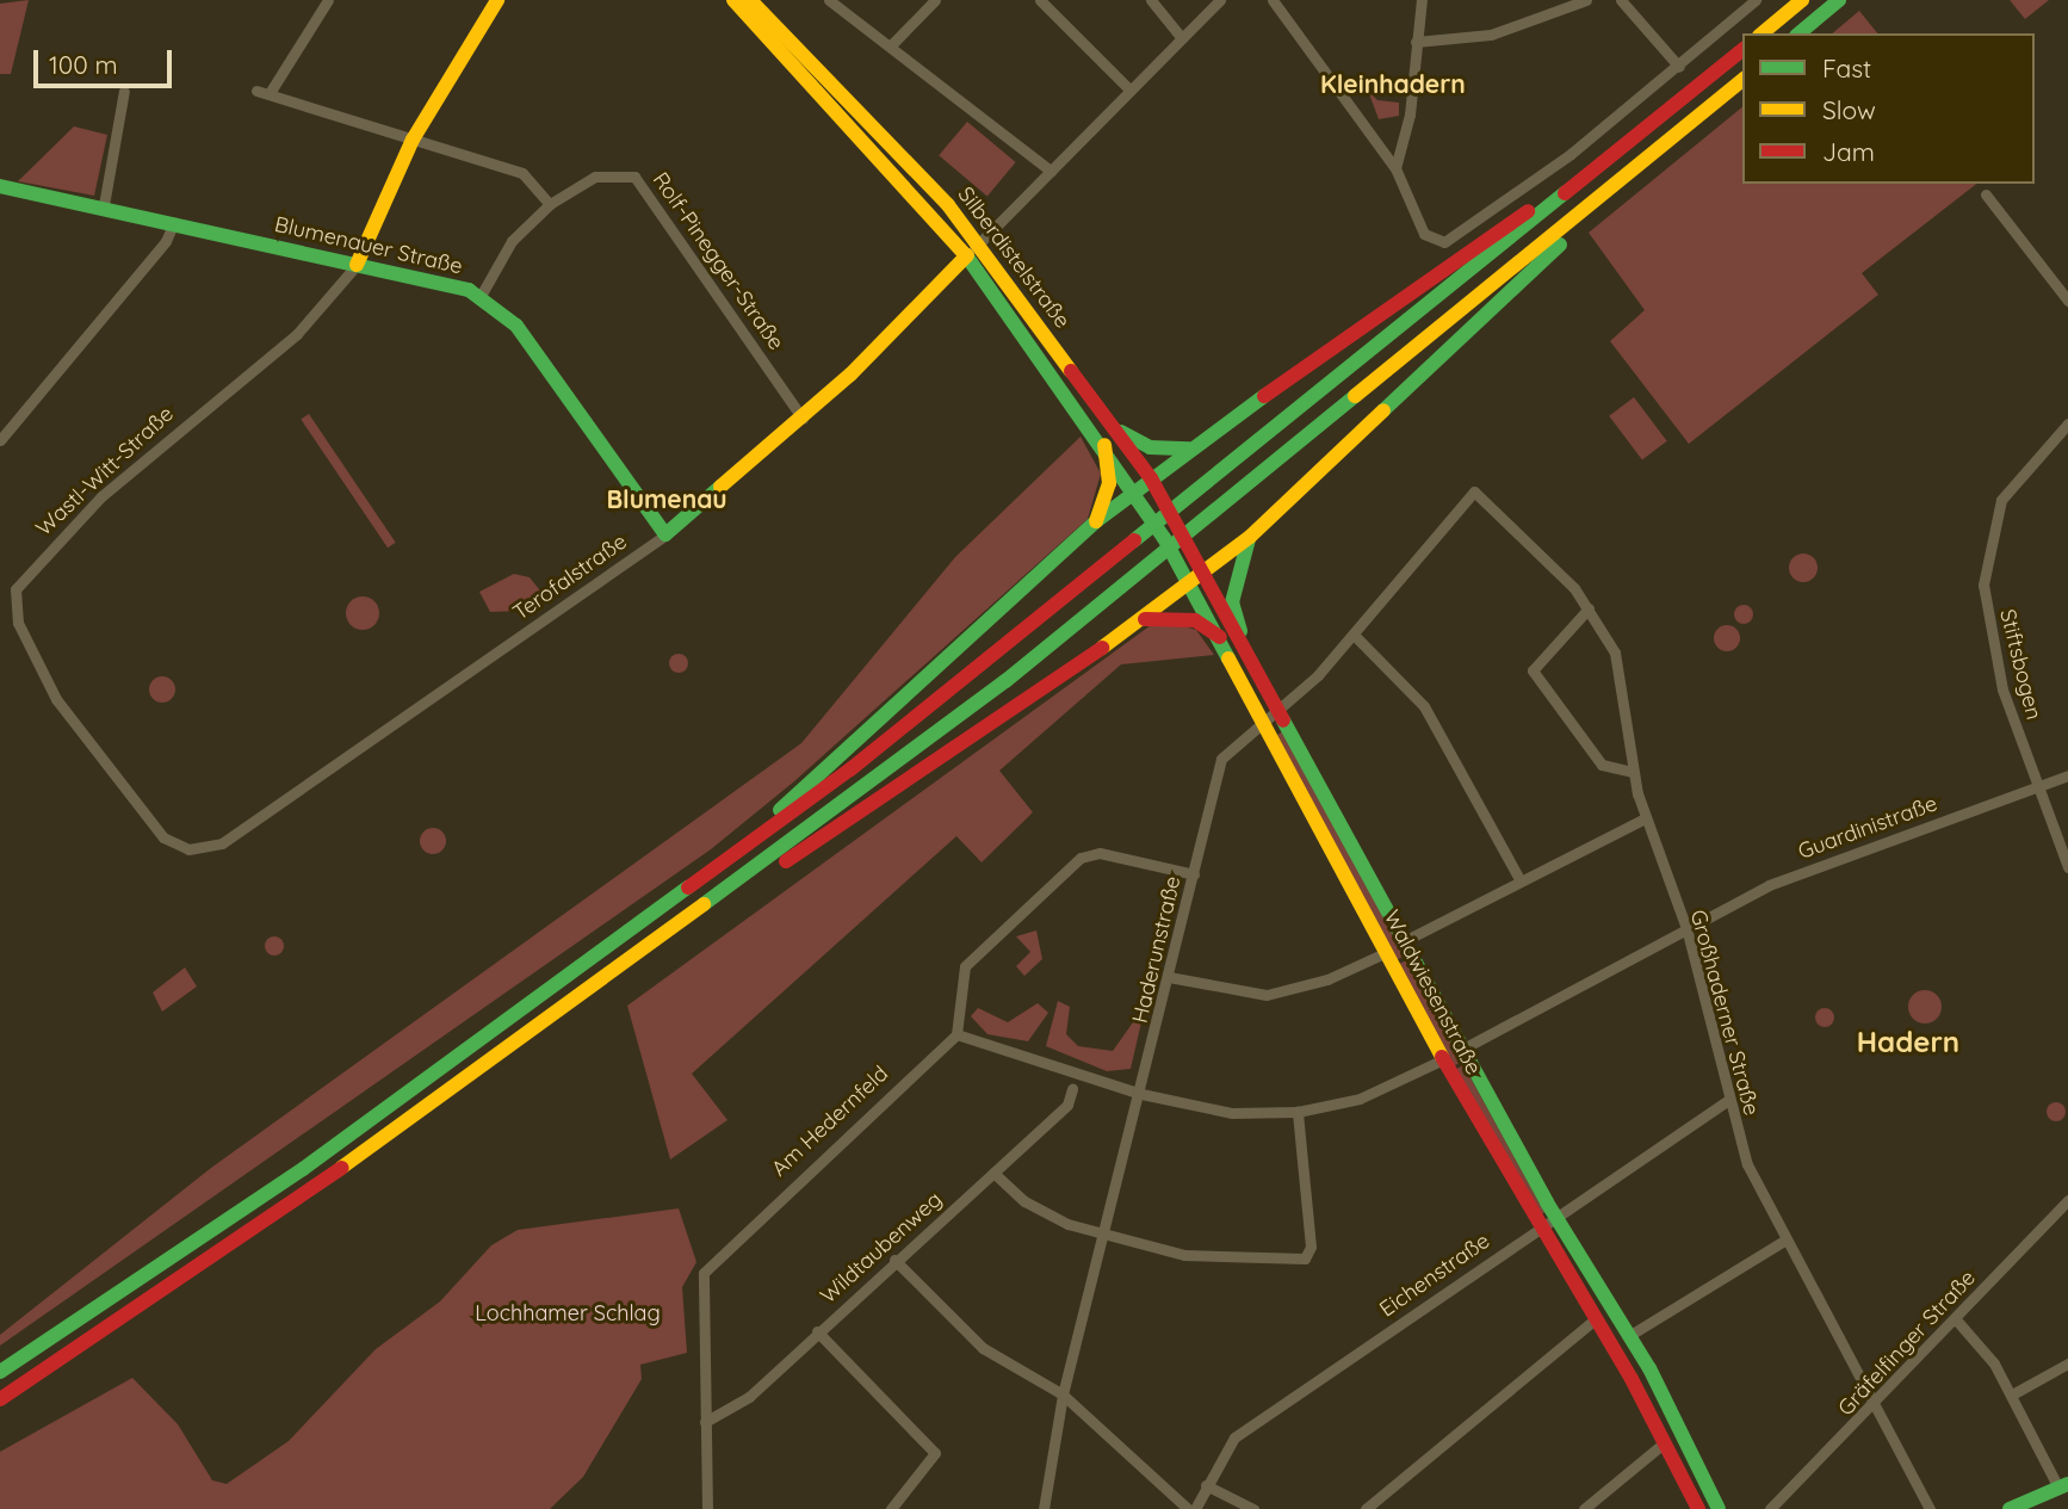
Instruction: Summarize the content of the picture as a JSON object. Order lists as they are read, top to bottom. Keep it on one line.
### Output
{"streets":{"main road":["Blumenauer Straße","Silberdistelstraße","Terofalstraße","Waldwiesenstraße"],"street":["Rolf-Pinegger-Straße","Wastl-Witt-Straße","Stiftsbogen","Guardinistraße","Haderunstraße","Großhaderner Straße","Am Hedernfeld","Wildtaubenweg","Eichenstraße","Gräfelfinger Straße"]},"crossings":[["Blumenauer Straße","Rolf-Pinegger-Straße"],["Blumenauer Straße","Wastl-Witt-Straße"],["Blumenauer Straße","Terofalstraße"],["Silberdistelstraße","Terofalstraße"],["Silberdistelstraße","Waldwiesenstraße"],["Rolf-Pinegger-Straße","Terofalstraße"],["Wastl-Witt-Straße","Terofalstraße"],["Stiftsbogen","Guardinistraße"],["Guardinistraße","Waldwiesenstraße"],["Guardinistraße","Großhaderner Straße"],["Haderunstraße","Waldwiesenstraße"],["Haderunstraße","Großhaderner Straße"],["Waldwiesenstraße","Eichenstraße"],["Großhaderner Straße","Eichenstraße"],["Großhaderner Straße","Gräfelfinger Straße"],["Am Hedernfeld","Wildtaubenweg"]],"districts":["Kleinhadern","Blumenau","Hadern"],"parks":["Lochhamer Schlag"],"legend":["Fast","Slow","Jam"],"scale_bar":"100 m"}
